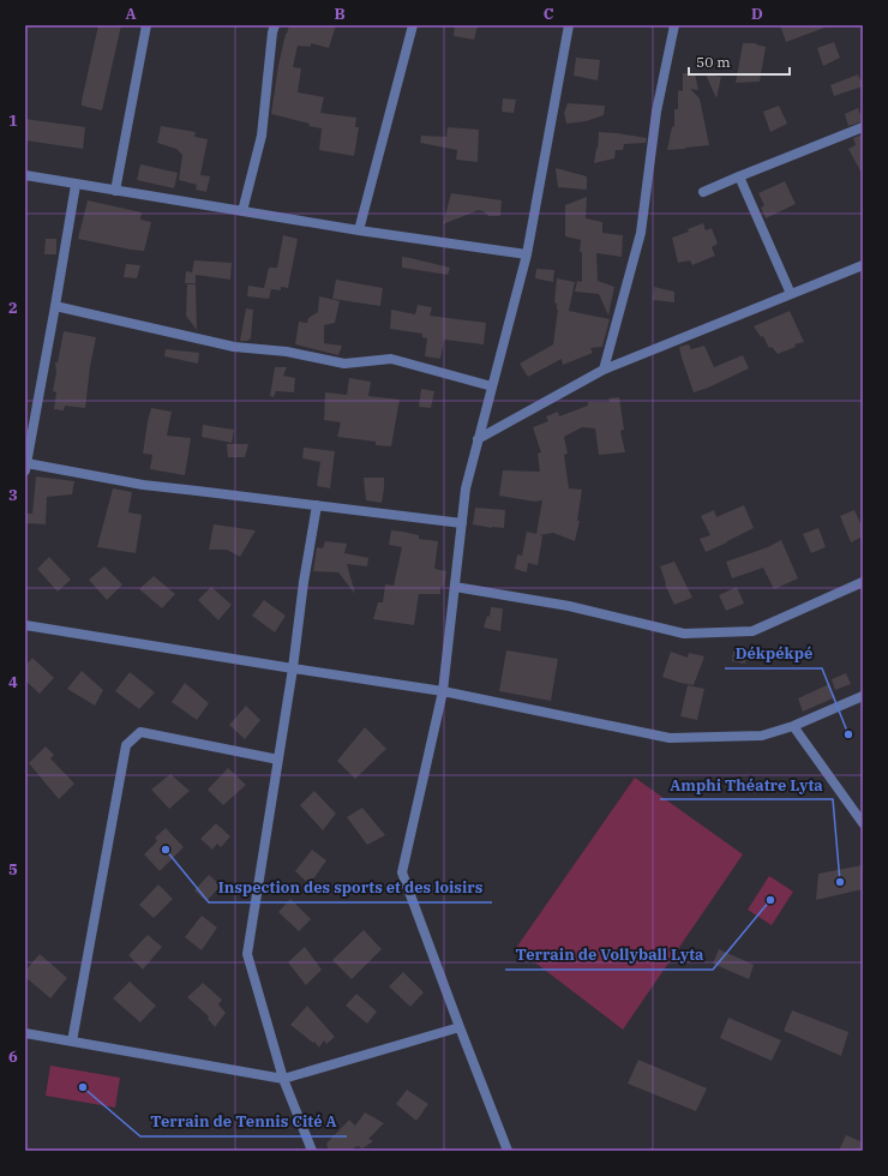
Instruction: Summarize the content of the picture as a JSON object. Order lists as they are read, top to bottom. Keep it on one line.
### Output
{"places":["Dékpékpé","Inspection des sports et des loisirs","Amphi Théatre Lyta","Terrain de Vollyball Lyta","Terrain de Tennis Cité A"],"scale_bar":"50 m","grid":{"columns":["A","B","C","D"],"rows":["1","2","3","4","5","6"]}}
